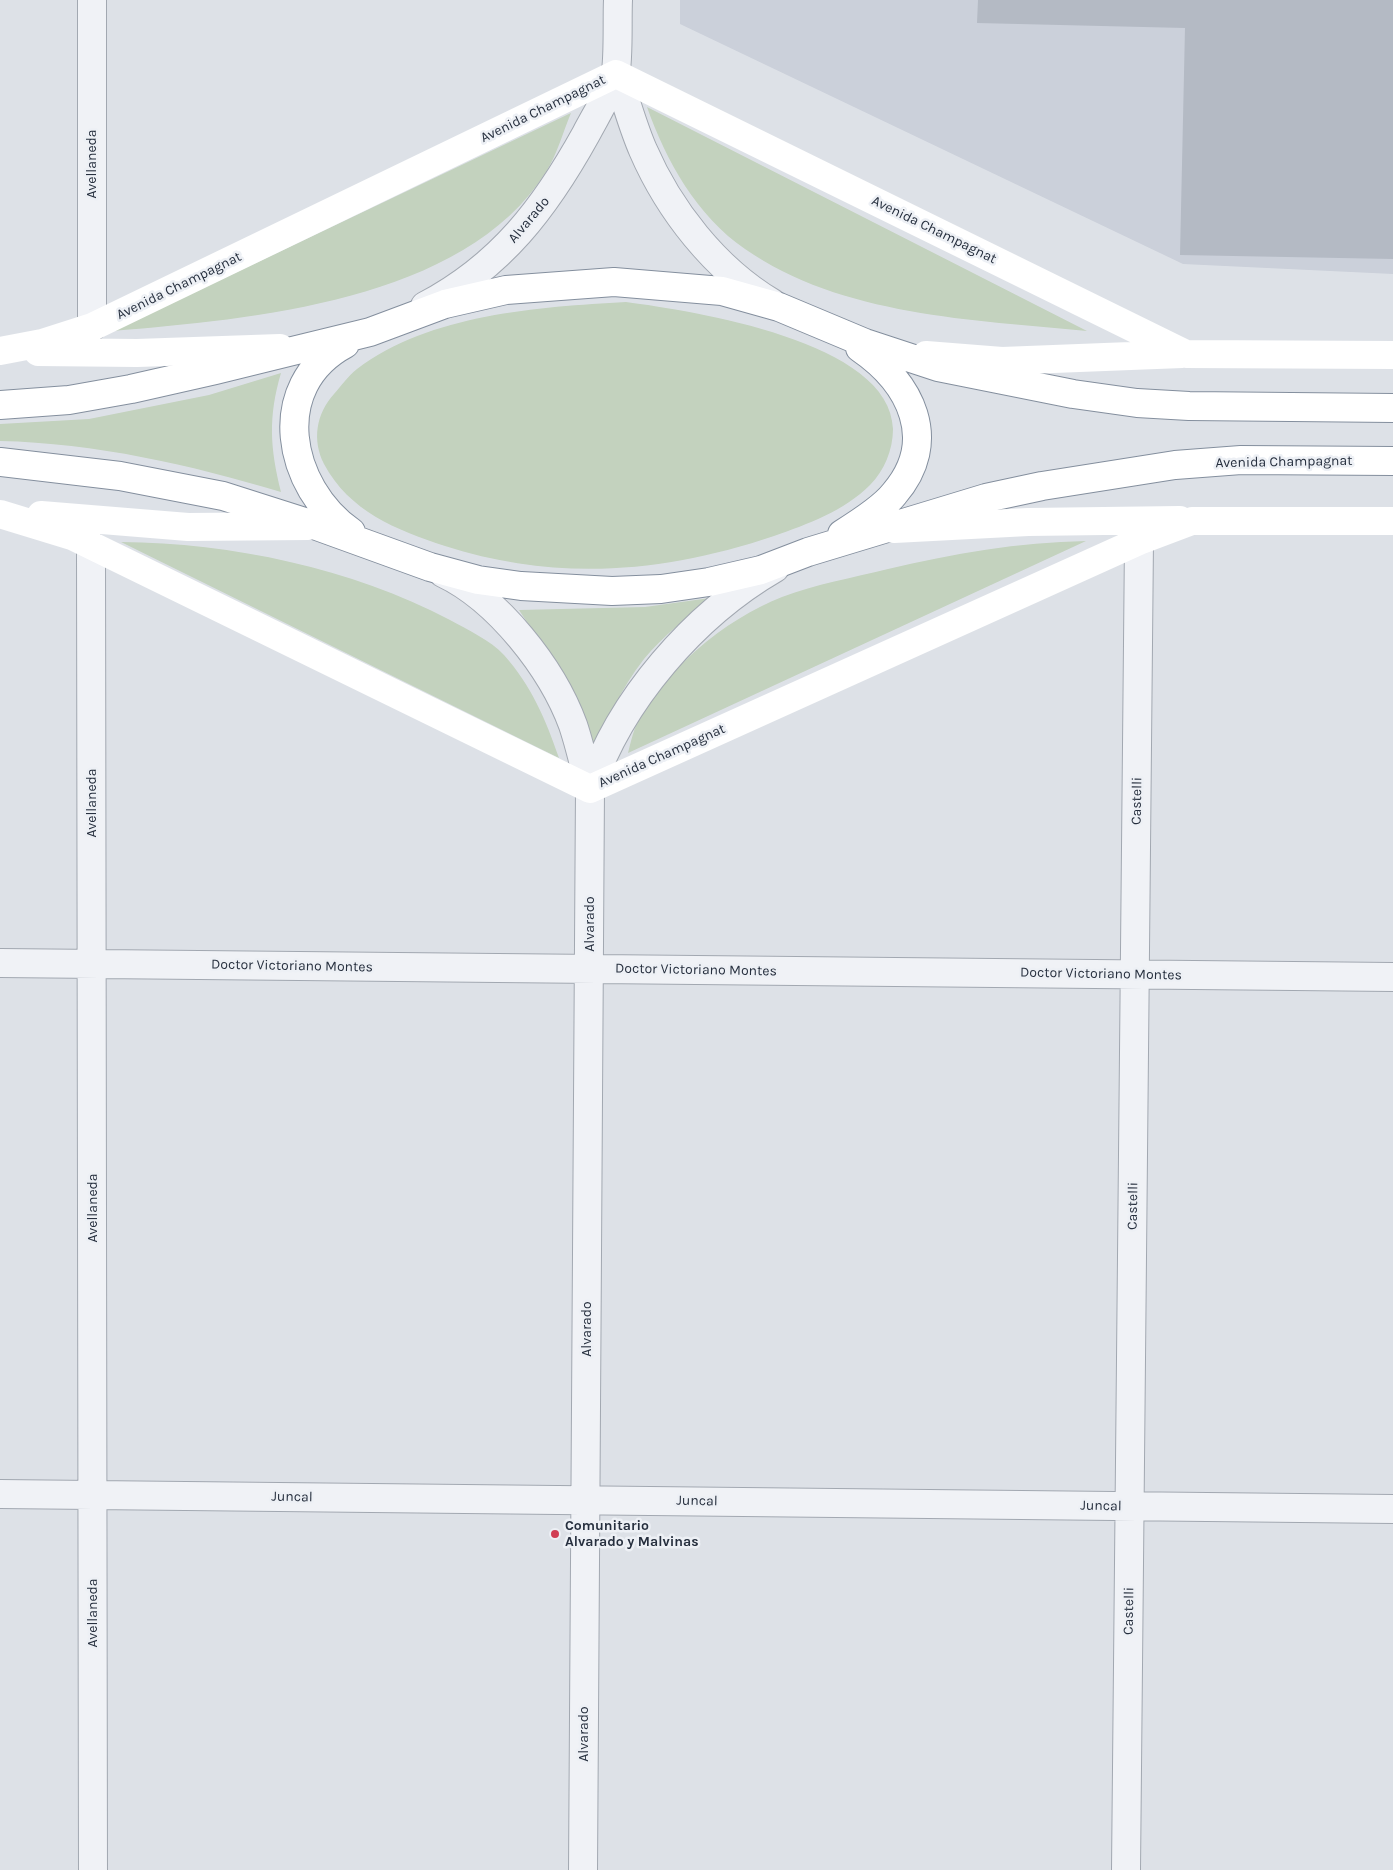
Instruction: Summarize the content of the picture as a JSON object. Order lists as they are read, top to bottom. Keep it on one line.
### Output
{"streets":{"main road":["Avenida Champagnat"],"street":["Avellaneda","Alvarado","Castelli","Doctor Victoriano Montes","Juncal"]},"crossings":[["Avenida Champagnat","Avellaneda"],["Avenida Champagnat","Alvarado"],["Avenida Champagnat","Castelli"],["Avellaneda","Doctor Victoriano Montes"],["Avellaneda","Juncal"],["Alvarado","Doctor Victoriano Montes"],["Alvarado","Juncal"],["Castelli","Doctor Victoriano Montes"],["Castelli","Juncal"]],"places":["Comunitario Alvarado y Malvinas"]}
